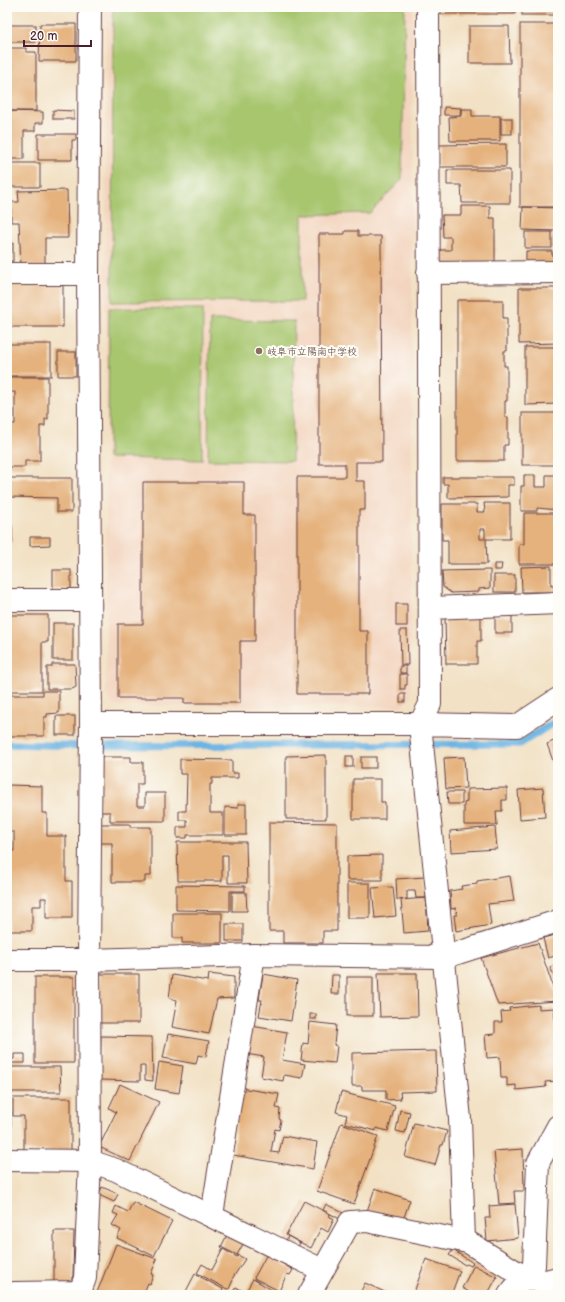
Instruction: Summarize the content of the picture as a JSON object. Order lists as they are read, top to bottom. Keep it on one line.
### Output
{"places":["岐阜市立陽南中学校"],"scale_bar":"20 m"}
